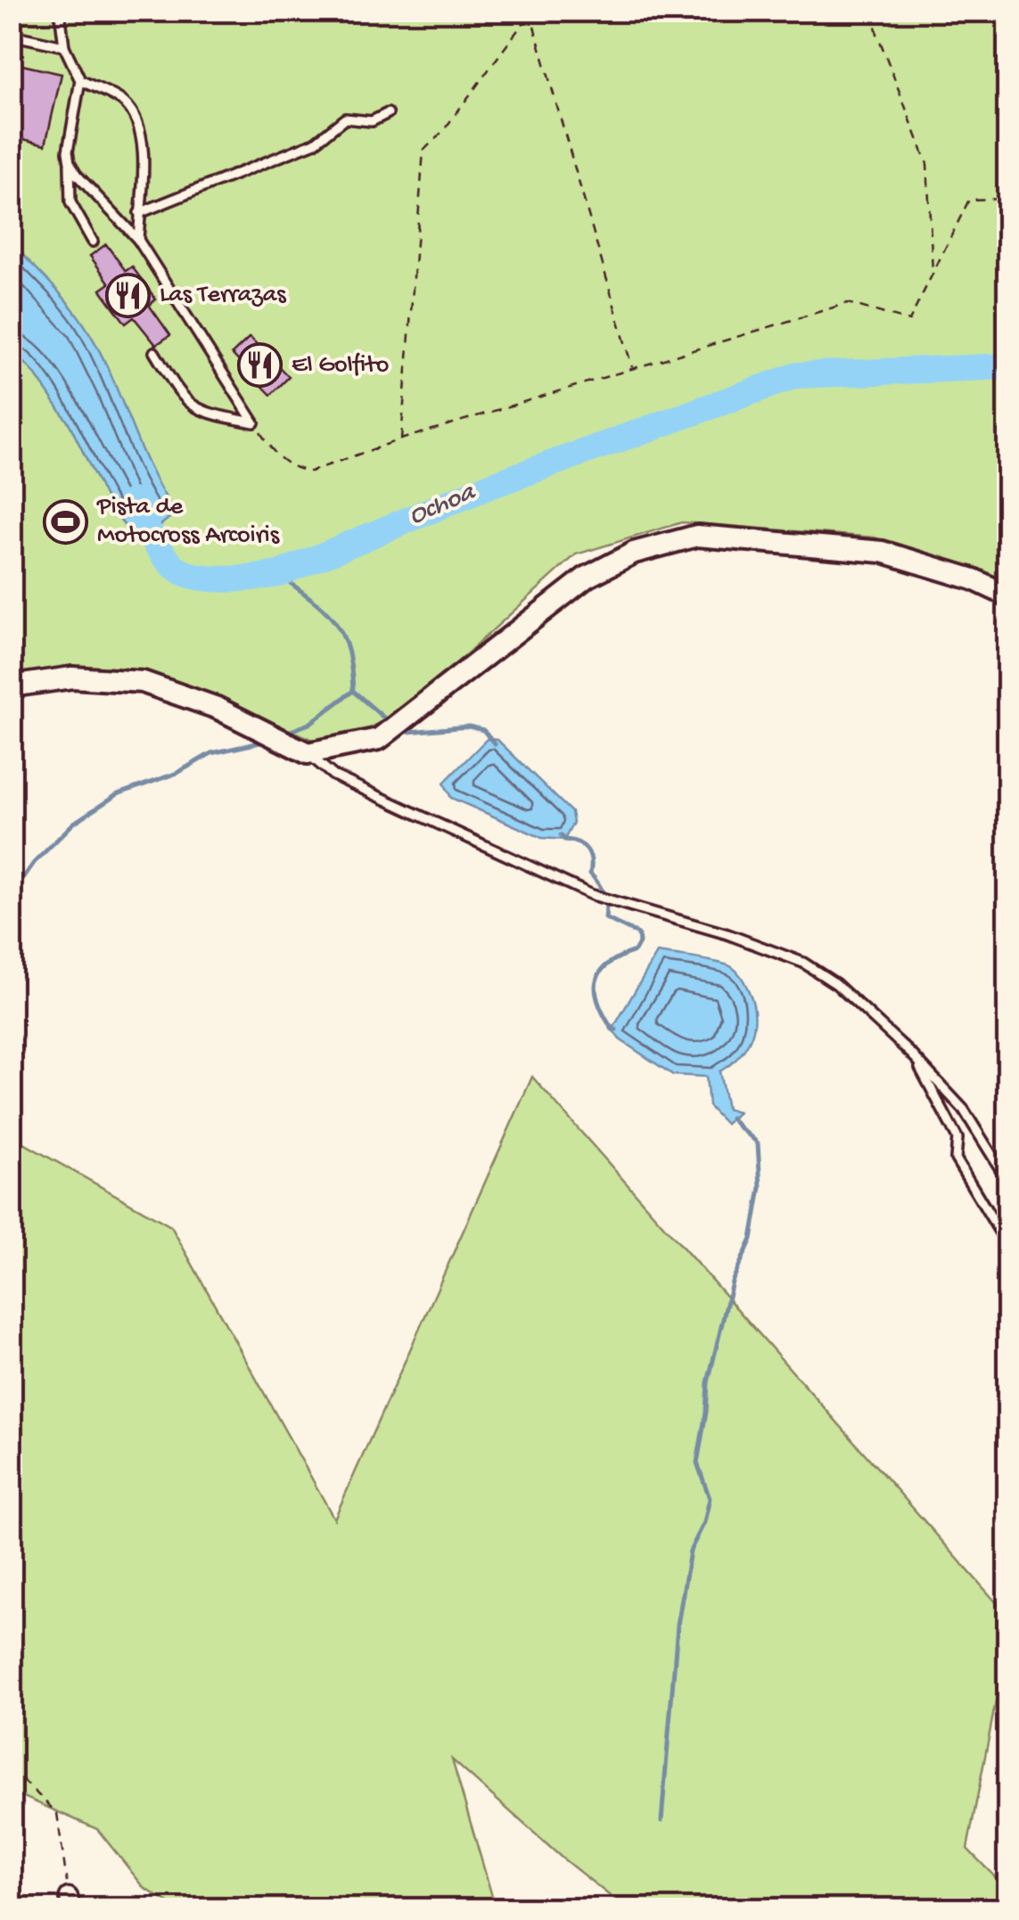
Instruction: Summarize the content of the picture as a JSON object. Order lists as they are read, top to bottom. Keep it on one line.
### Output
{"water":["Ochoa"],"places":{"restaurant":["Las Terrazas","El Golfito"],"sports":["Pista de Motocross Arcoiris"]}}
